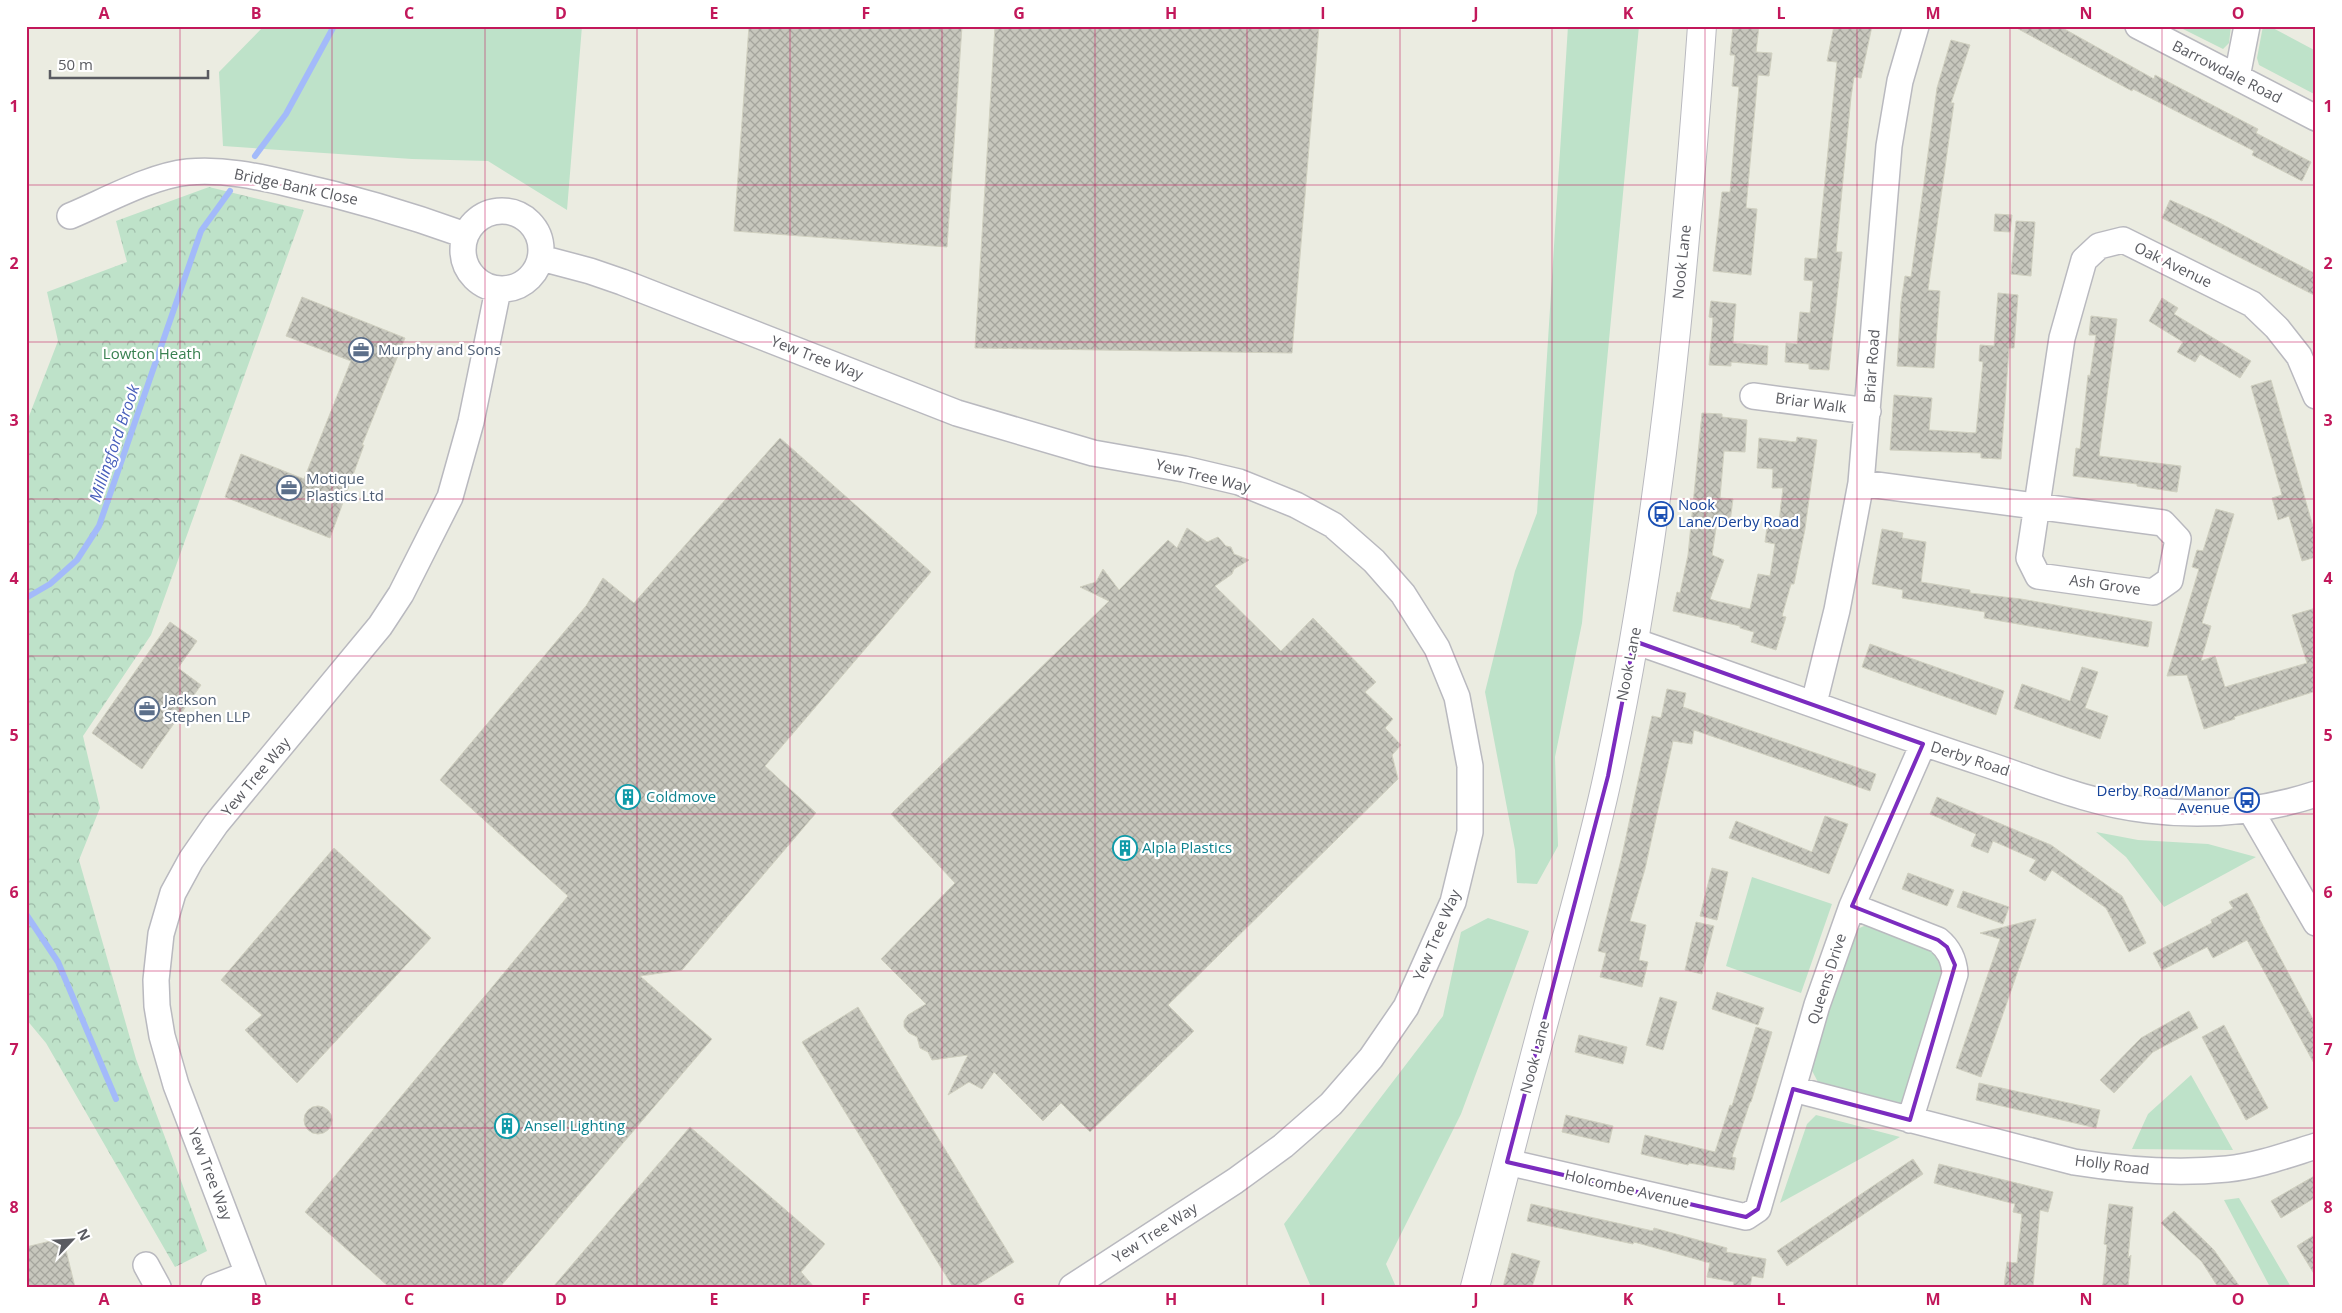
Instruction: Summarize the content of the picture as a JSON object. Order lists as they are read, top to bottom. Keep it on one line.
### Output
{"streets":{"street":["Barrowdale Road","Bridge Bank Close","Nook Lane","Oak Avenue","Yew Tree Way","Briar Road","Briar Walk","Ash Grove","Derby Road","Queens Drive","Holly Road","Holcombe Avenue"]},"crossings":[["Bridge Bank Close","Yew Tree Way"],["Nook Lane","Derby Road"],["Nook Lane","Holcombe Avenue"],["Oak Avenue","Ash Grove"],["Briar Road","Briar Walk"],["Briar Road","Ash Grove"],["Briar Road","Derby Road"],["Derby Road","Queens Drive"],["Queens Drive","Holly Road"],["Queens Drive","Holcombe Avenue"]],"water":["Millingford Brook"],"parks":["Lowton Heath"],"places":{"office":["Murphy and Sons","Motique Plastics Ltd","Jackson Stephen LLP"],"bus stop":["Nook Lane/Derby Road","Derby Road/Manor Avenue"],"building":["Coldmove","Alpla Plastics","Ansell Lighting"]},"scale_bar":"50 m","north":"top right","grid":{"columns":["A","B","C","D","E","F","G","H","I","J","K","L","M","N","O"],"rows":["1","2","3","4","5","6","7","8"]}}
